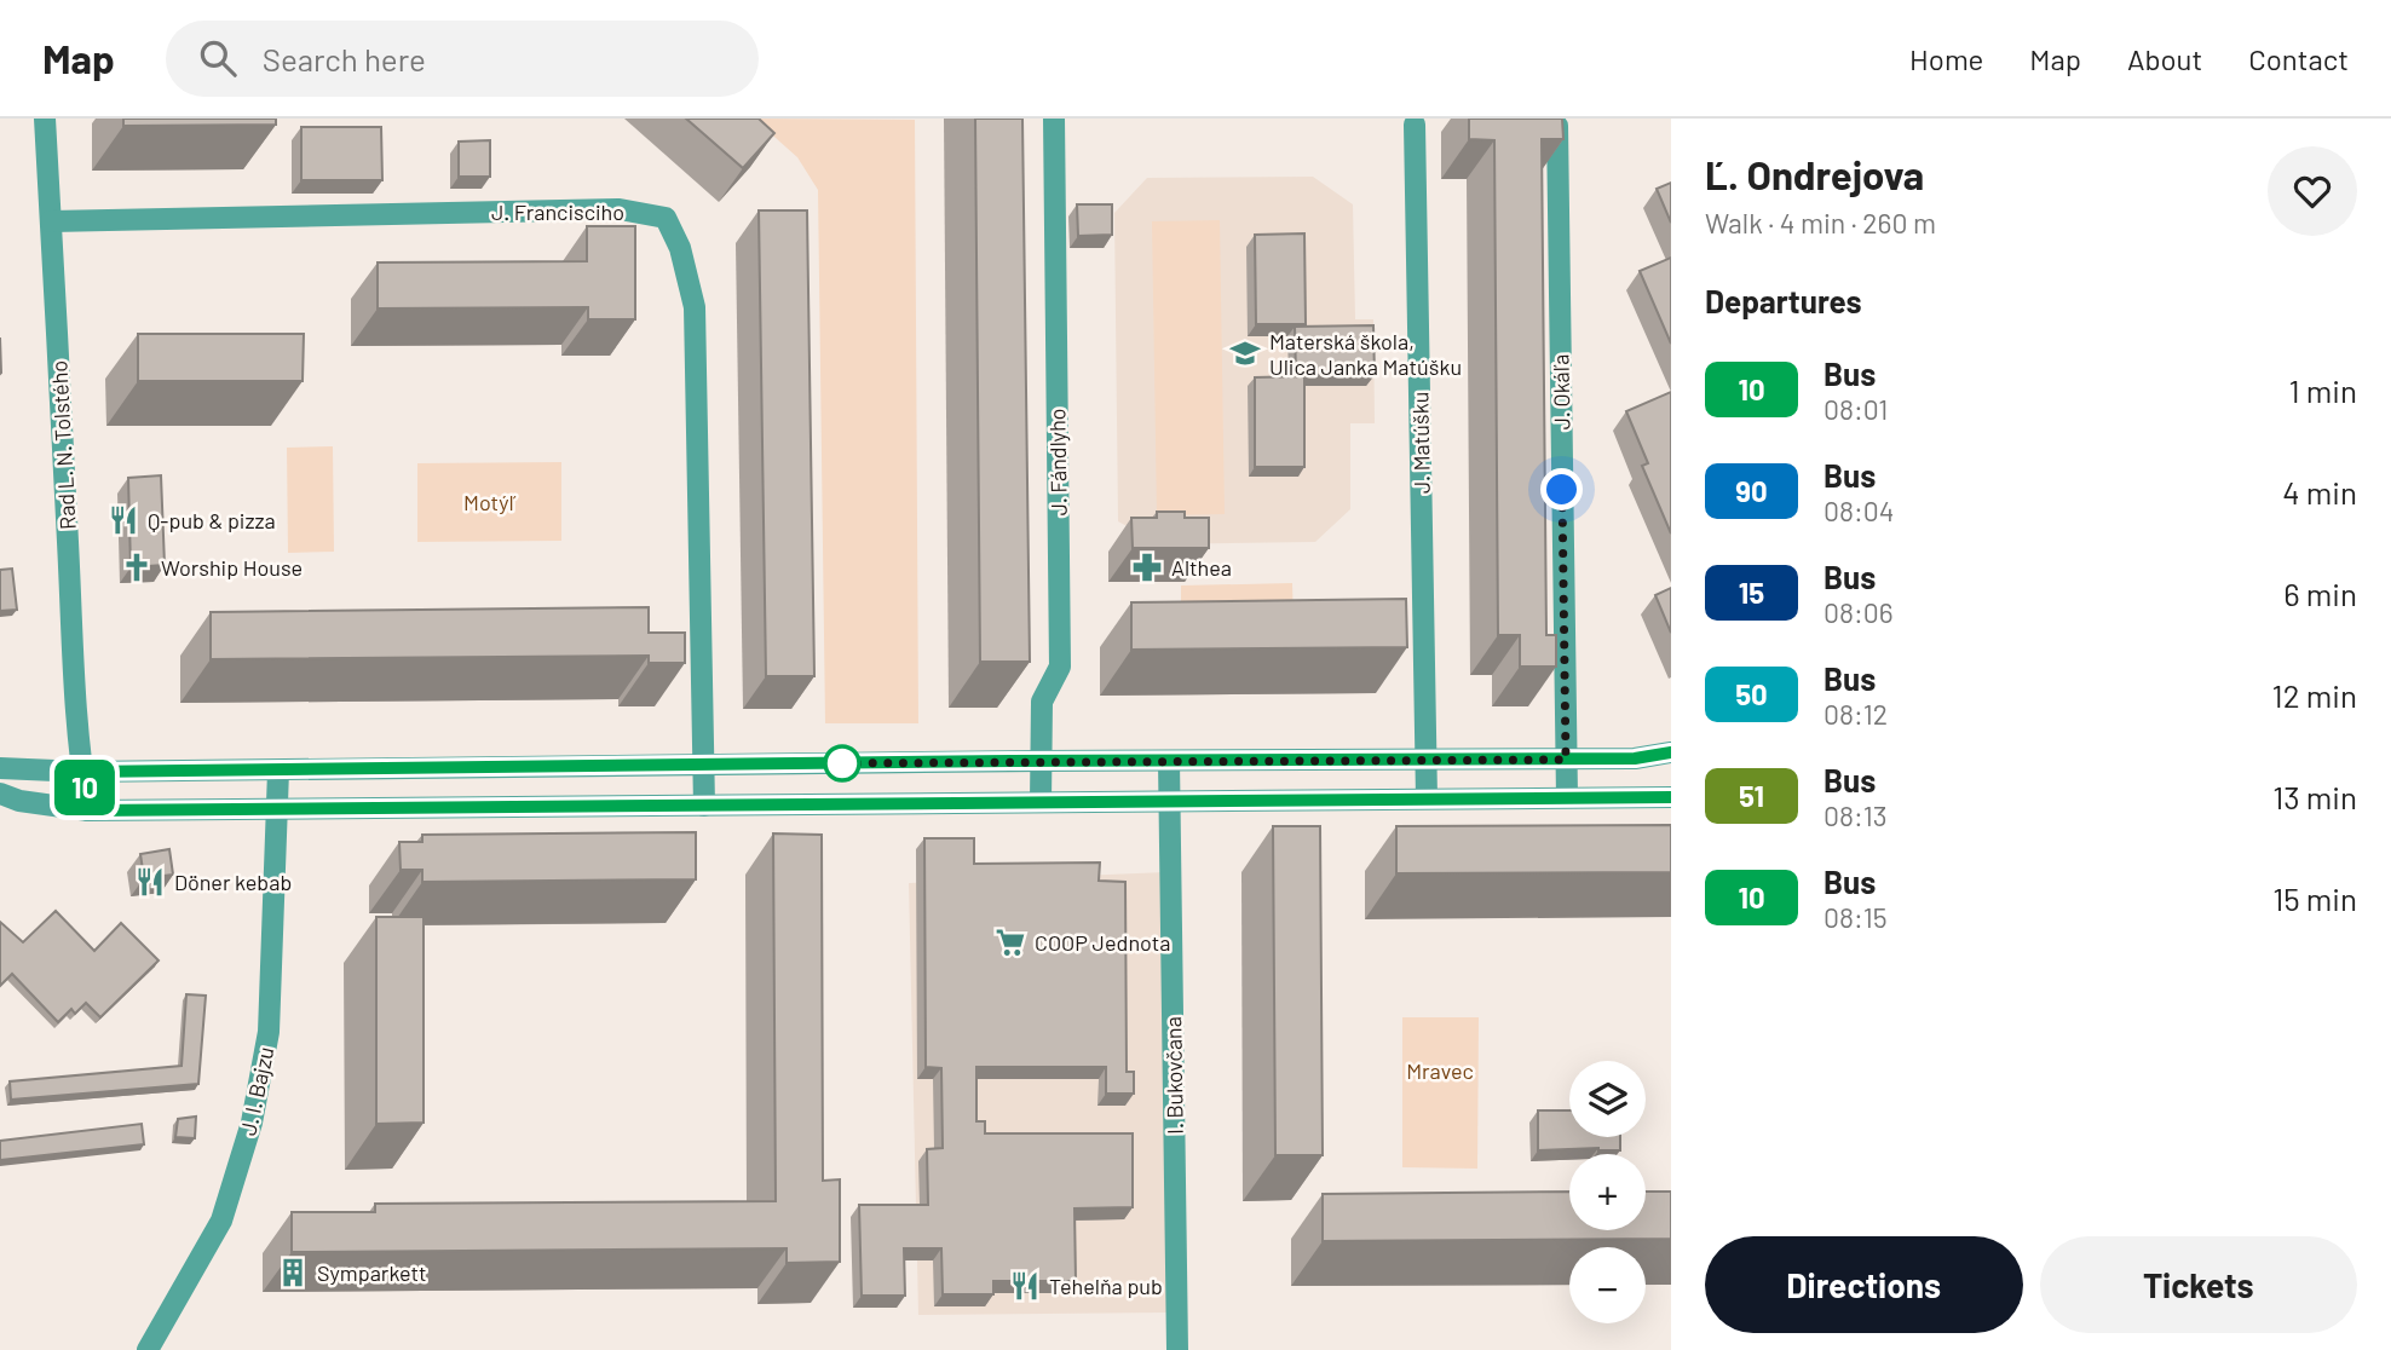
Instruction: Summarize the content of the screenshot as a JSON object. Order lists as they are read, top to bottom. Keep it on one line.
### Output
{"streets":{"street":["J. Francisciho","J. Okáľa","J. Matúšku","Rad L. N. Tolstého","J. Fándlyho","I. Bukovčana","J. I. Bajzu"]},"crossings":[["J. Francisciho","Rad L. N. Tolstého"]],"parks":["Motýľ","Mravec"],"places":{"school or university":["Materská škola, Ulica Janka Matúšku"],"restaurant":["Q-pub & pizza","Döner kebab","Tehelňa pub"],"church":["Worship House"],"pharmacy":["Althea"],"supermarket":["COOP Jednota"],"building":["Symparkett"]},"lines":["bus line 10"],"page":{"header":"Map","search":"Search here","nav":["Home","Map","About","Contact"],"on_map":"10","heading":[["Ľ. Ondrejova","Walk · 4 min · 260 m"],"Departures"],"list":[{"mark":"10","name":"Bus","note":"08:01","value":"1 min"},{"mark":"90","name":"Bus","note":"08:04","value":"4 min"},{"mark":"15","name":"Bus","note":"08:06","value":"6 min"},{"mark":"50","name":"Bus","note":"08:12","value":"12 min"},{"mark":"51","name":"Bus","note":"08:13","value":"13 min"},{"mark":"10","name":"Bus","note":"08:15","value":"15 min"}],"map_buttons":["+","−"],"buttons":["Directions","Tickets"]}}
